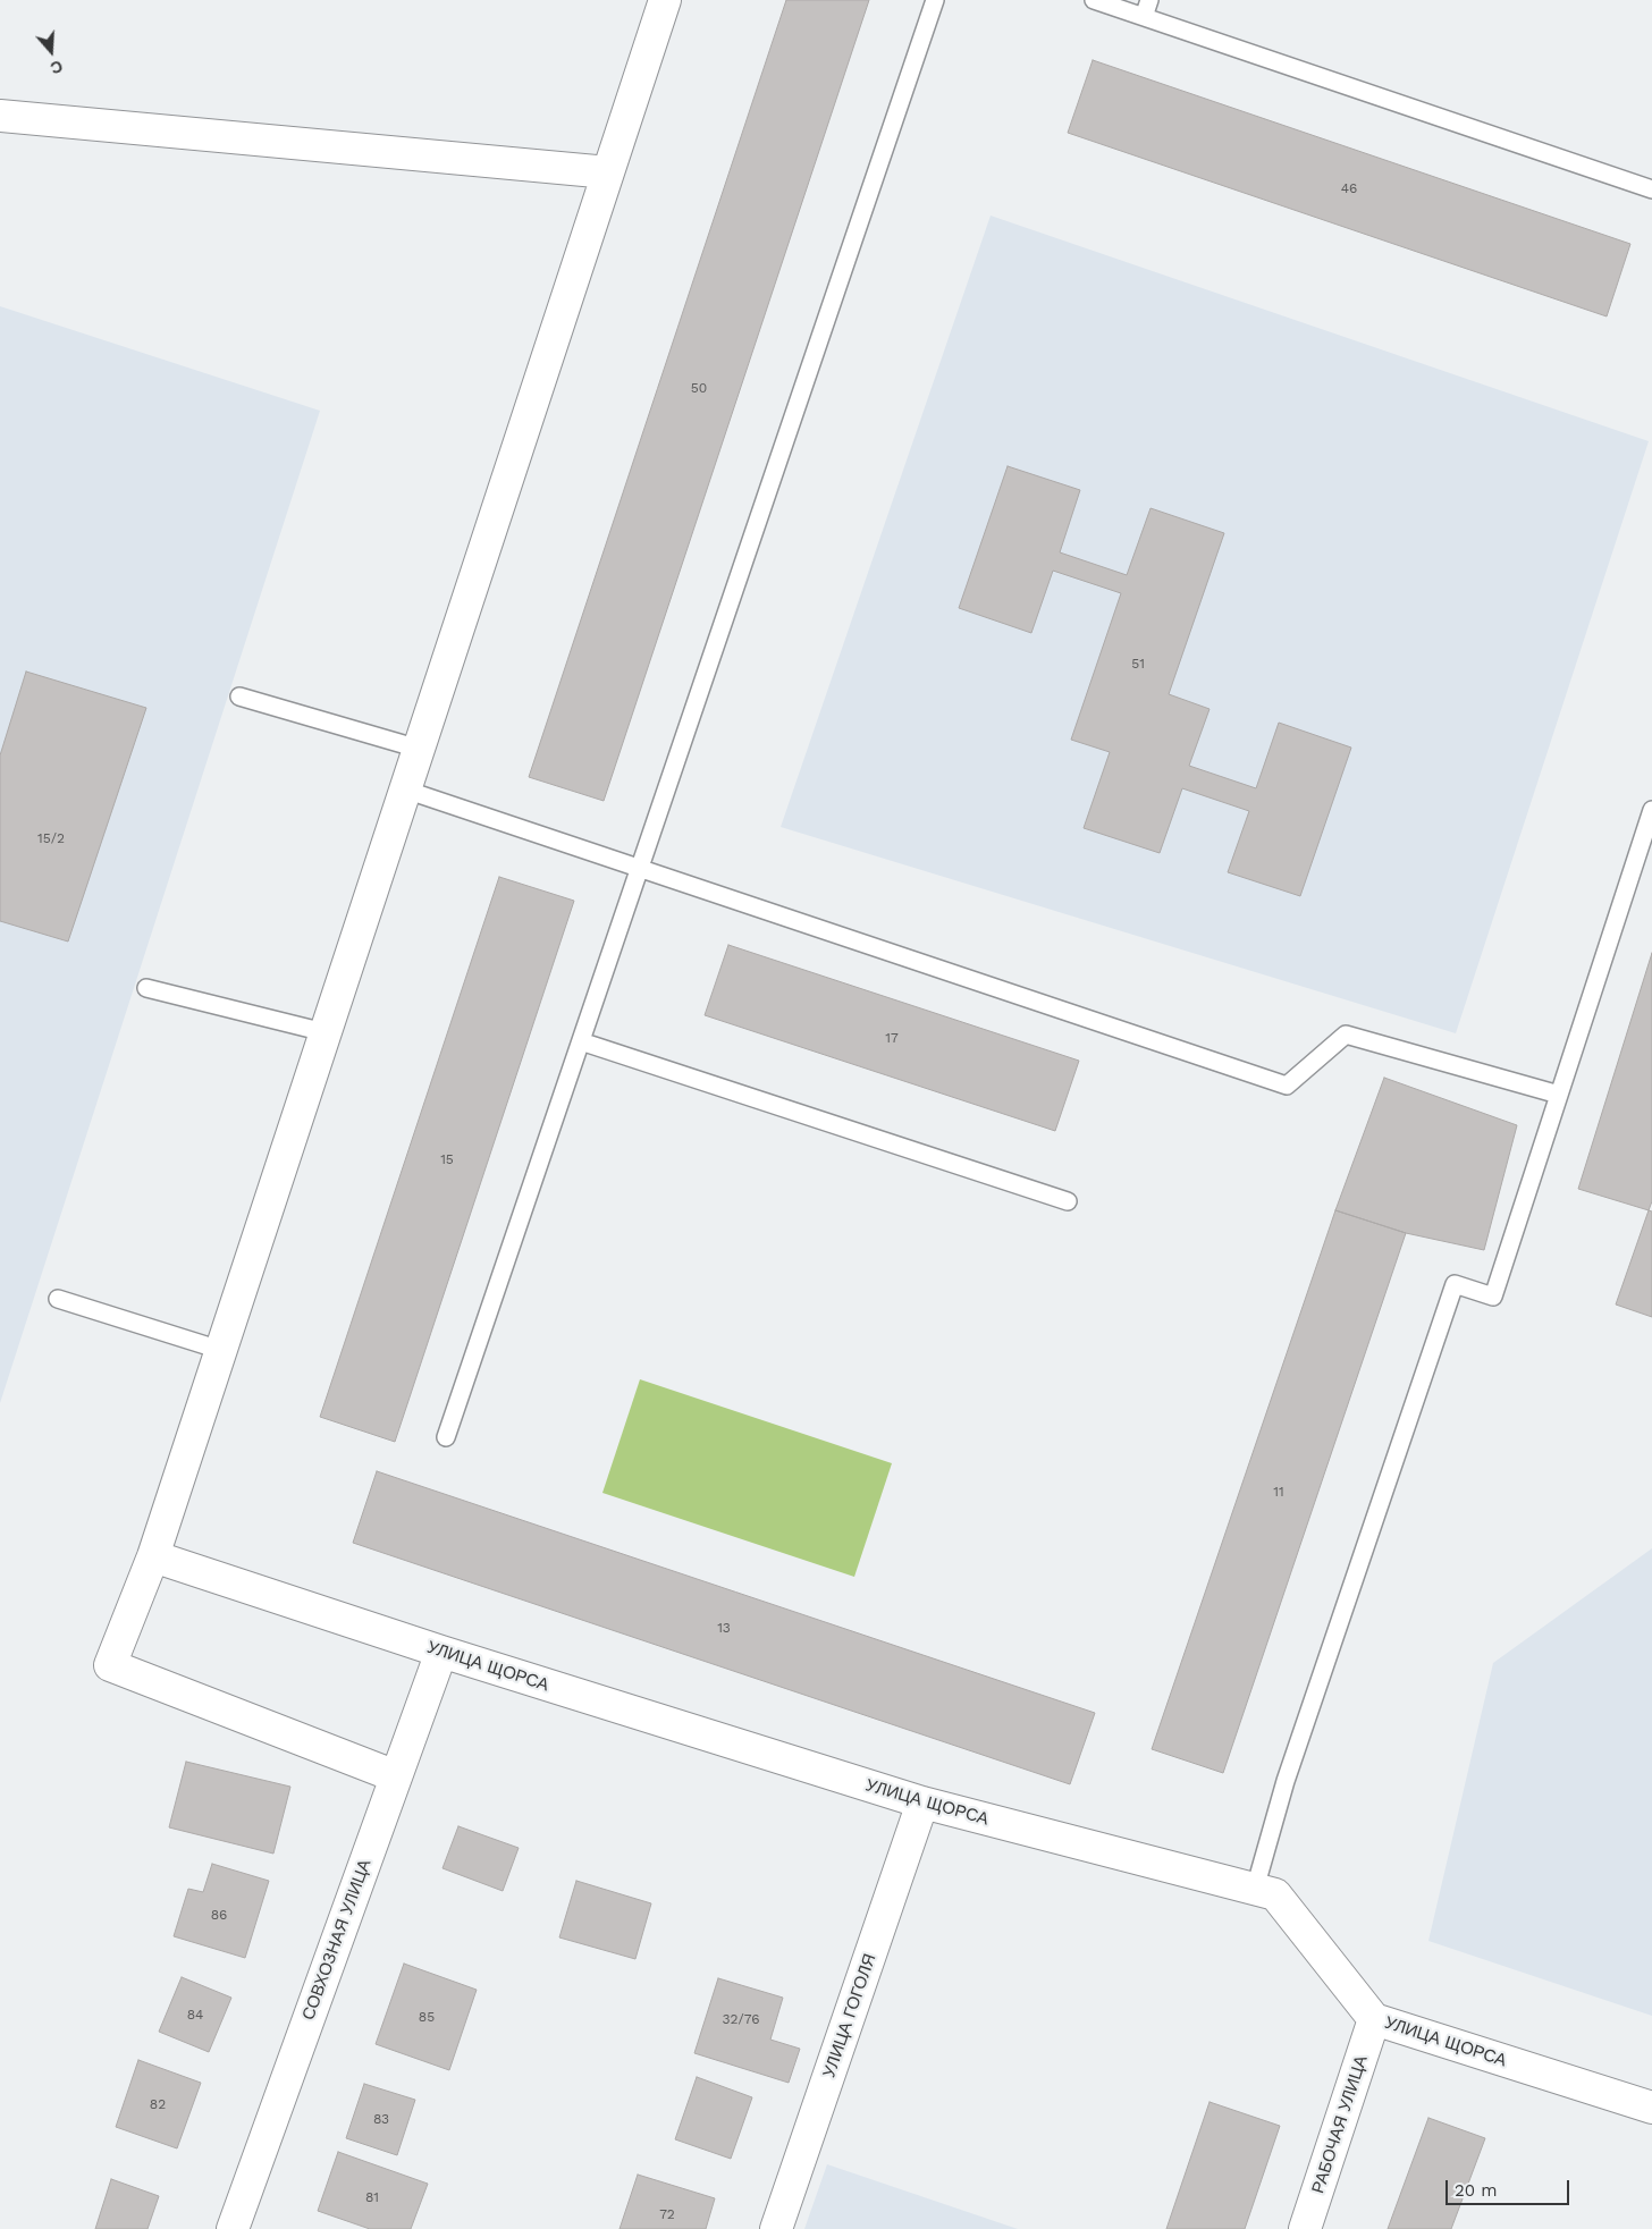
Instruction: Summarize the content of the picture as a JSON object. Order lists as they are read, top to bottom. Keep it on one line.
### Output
{"streets":{"street":["УЛИЦА ЩОРСА","СОВХОЗНАЯ УЛИЦА","УЛИЦА ГОГОЛЯ","РАБОЧАЯ УЛИЦА"]},"crossings":[["УЛИЦА ЩОРСА","СОВХОЗНАЯ УЛИЦА"],["УЛИЦА ЩОРСА","УЛИЦА ГОГОЛЯ"],["УЛИЦА ЩОРСА","РАБОЧАЯ УЛИЦА"]],"house_numbers":["46","50","51","15/2","17","15","11","13","86","84","85","32/76","82","83","81","72"],"scale_bar":"20 m","north":"bottom"}
